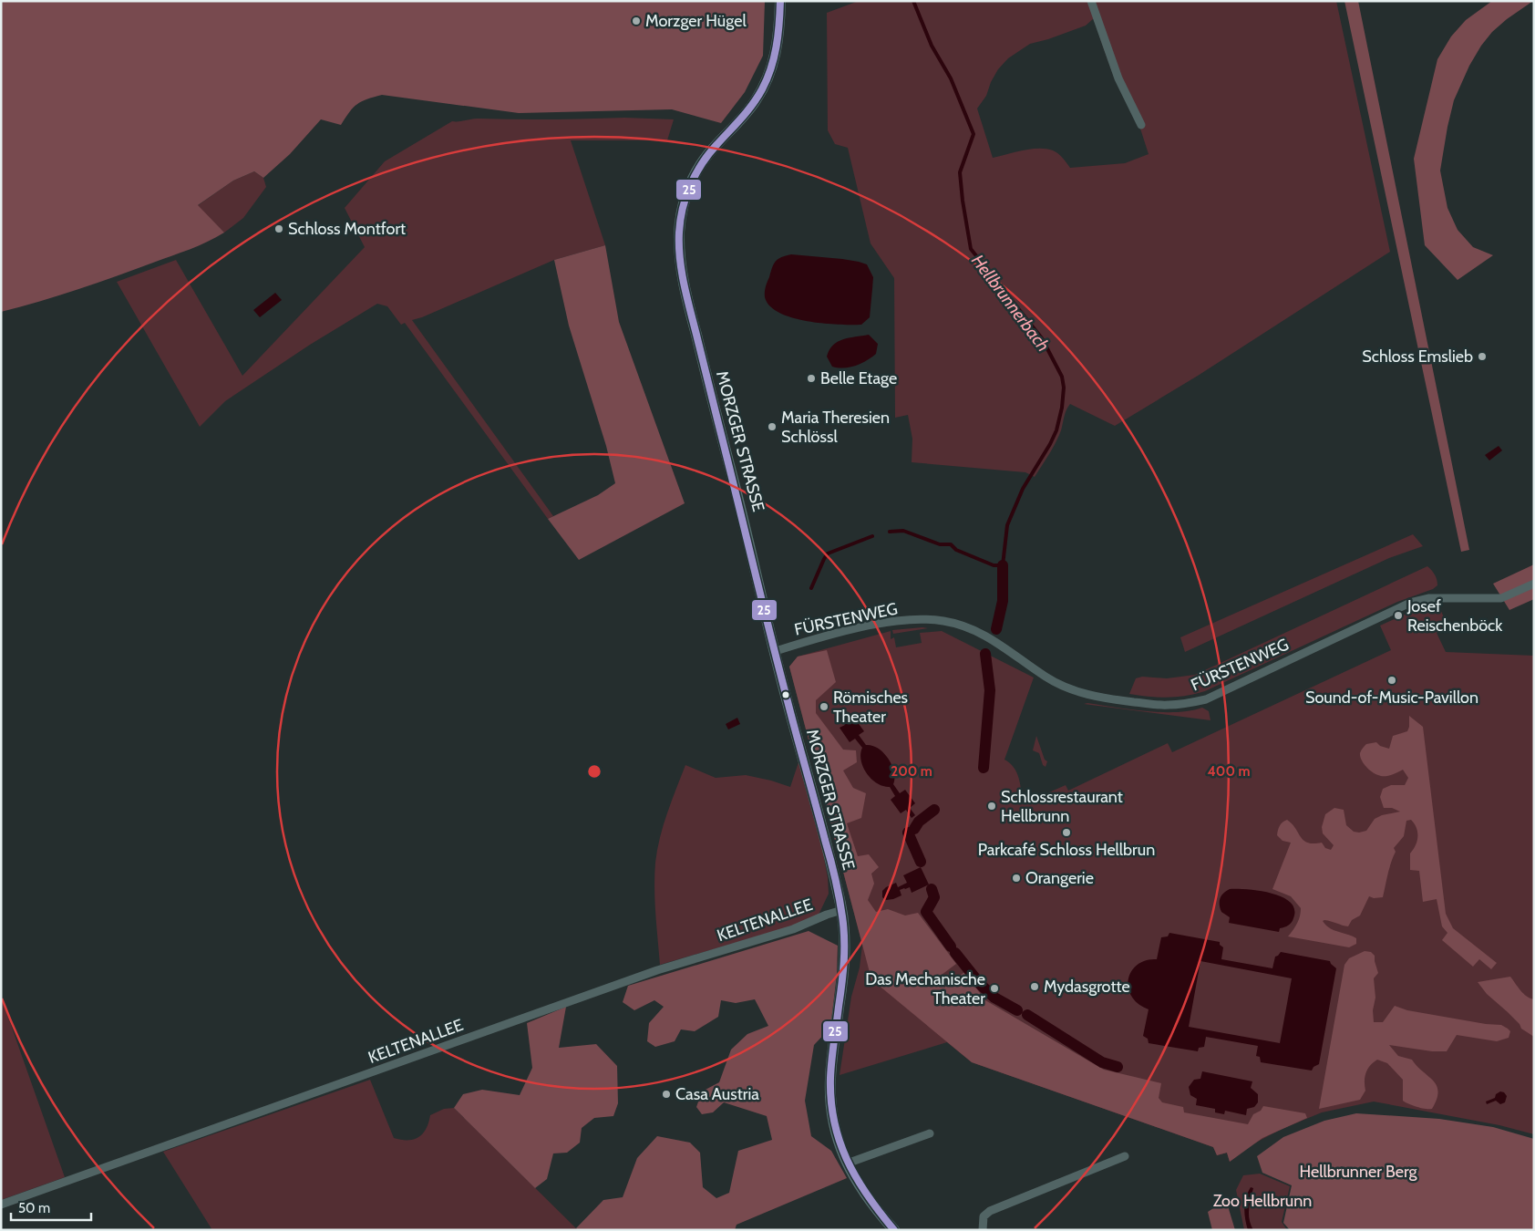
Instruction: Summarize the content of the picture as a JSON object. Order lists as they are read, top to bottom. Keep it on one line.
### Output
{"streets":{"street":["MORZGER STRASSE","FÜRSTENWEG","KELTENALLEE"]},"crossings":[["MORZGER STRASSE","FÜRSTENWEG"],["MORZGER STRASSE","KELTENALLEE"]],"water":["Hellbrunnerbach"],"parks":["Hellbrunner Berg","Zoo Hellbrunn"],"places":["Morzger Hügel","Schloss Montfort","Schloss Emslieb","Belle Etage","Maria Theresien Schlössl","Josef Reischenböck","Sound-of-Music-Pavillon","Römisches Theater","Schlossrestaurant Hellbrunn","Parkcafé Schloss Hellbrun","Orangerie","Mydasgrotte","Das Mechanische Theater","Casa Austria"],"lines":["transit line 25"],"scale_bar":"50 m","rings":["200 m","400 m"]}
